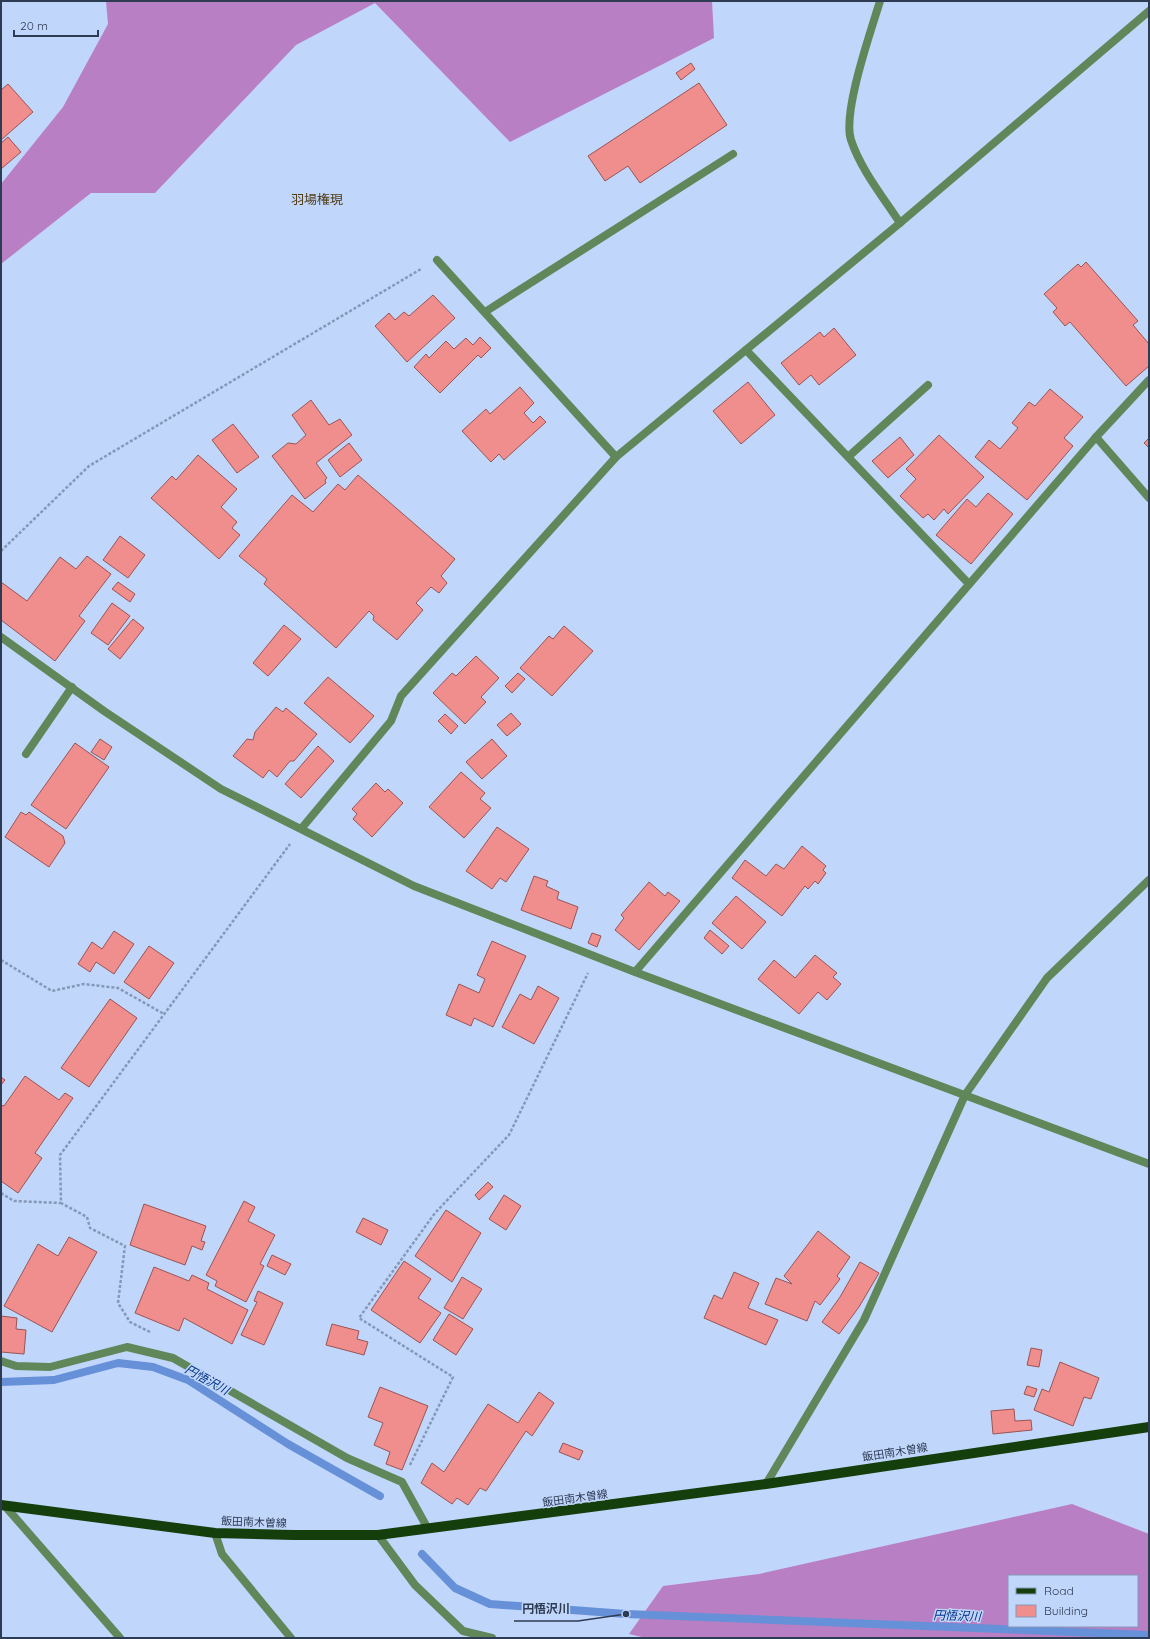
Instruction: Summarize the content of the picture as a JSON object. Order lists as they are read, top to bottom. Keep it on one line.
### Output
{"streets":{"main road":["飯田南木曽線"]},"districts":["羽場権現"],"water":["円悟沢川"],"places":["円悟沢川"],"legend":["Road","Building"],"scale_bar":"20 m"}
